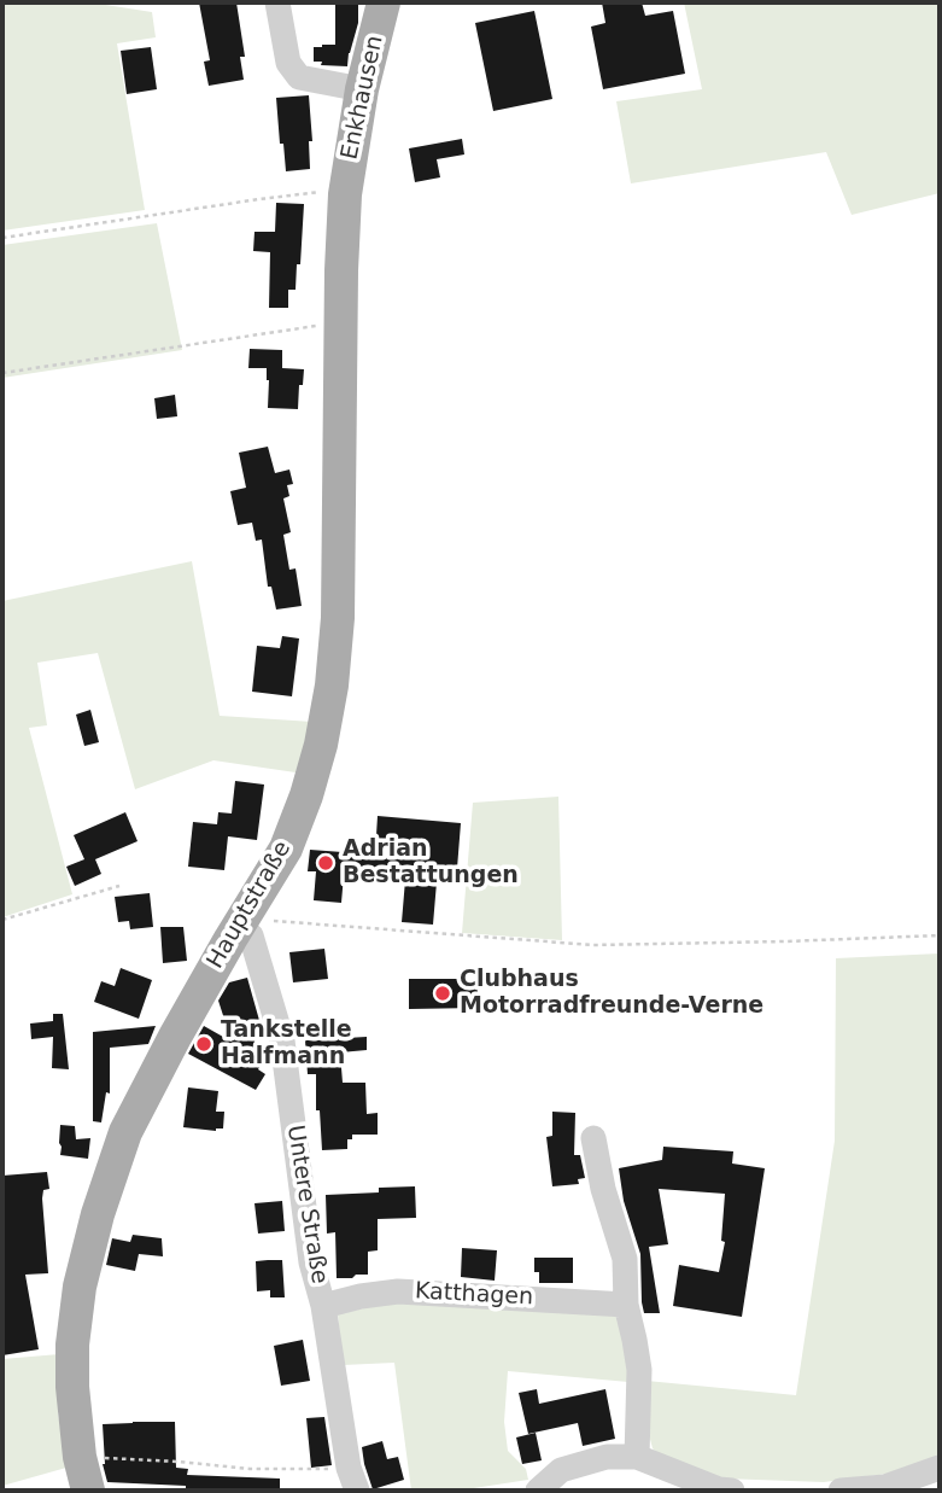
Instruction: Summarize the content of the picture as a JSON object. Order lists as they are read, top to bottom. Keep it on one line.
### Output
{"streets":{"main road":["Enkhausen","Hauptstraße"],"street":["Untere Straße","Katthagen"]},"crossings":[["Enkhausen","Hauptstraße"],["Hauptstraße","Untere Straße"],["Untere Straße","Katthagen"]],"places":["Adrian Bestattungen","Clubhaus Motorradfreunde-Verne","Tankstelle Halfmann"]}
